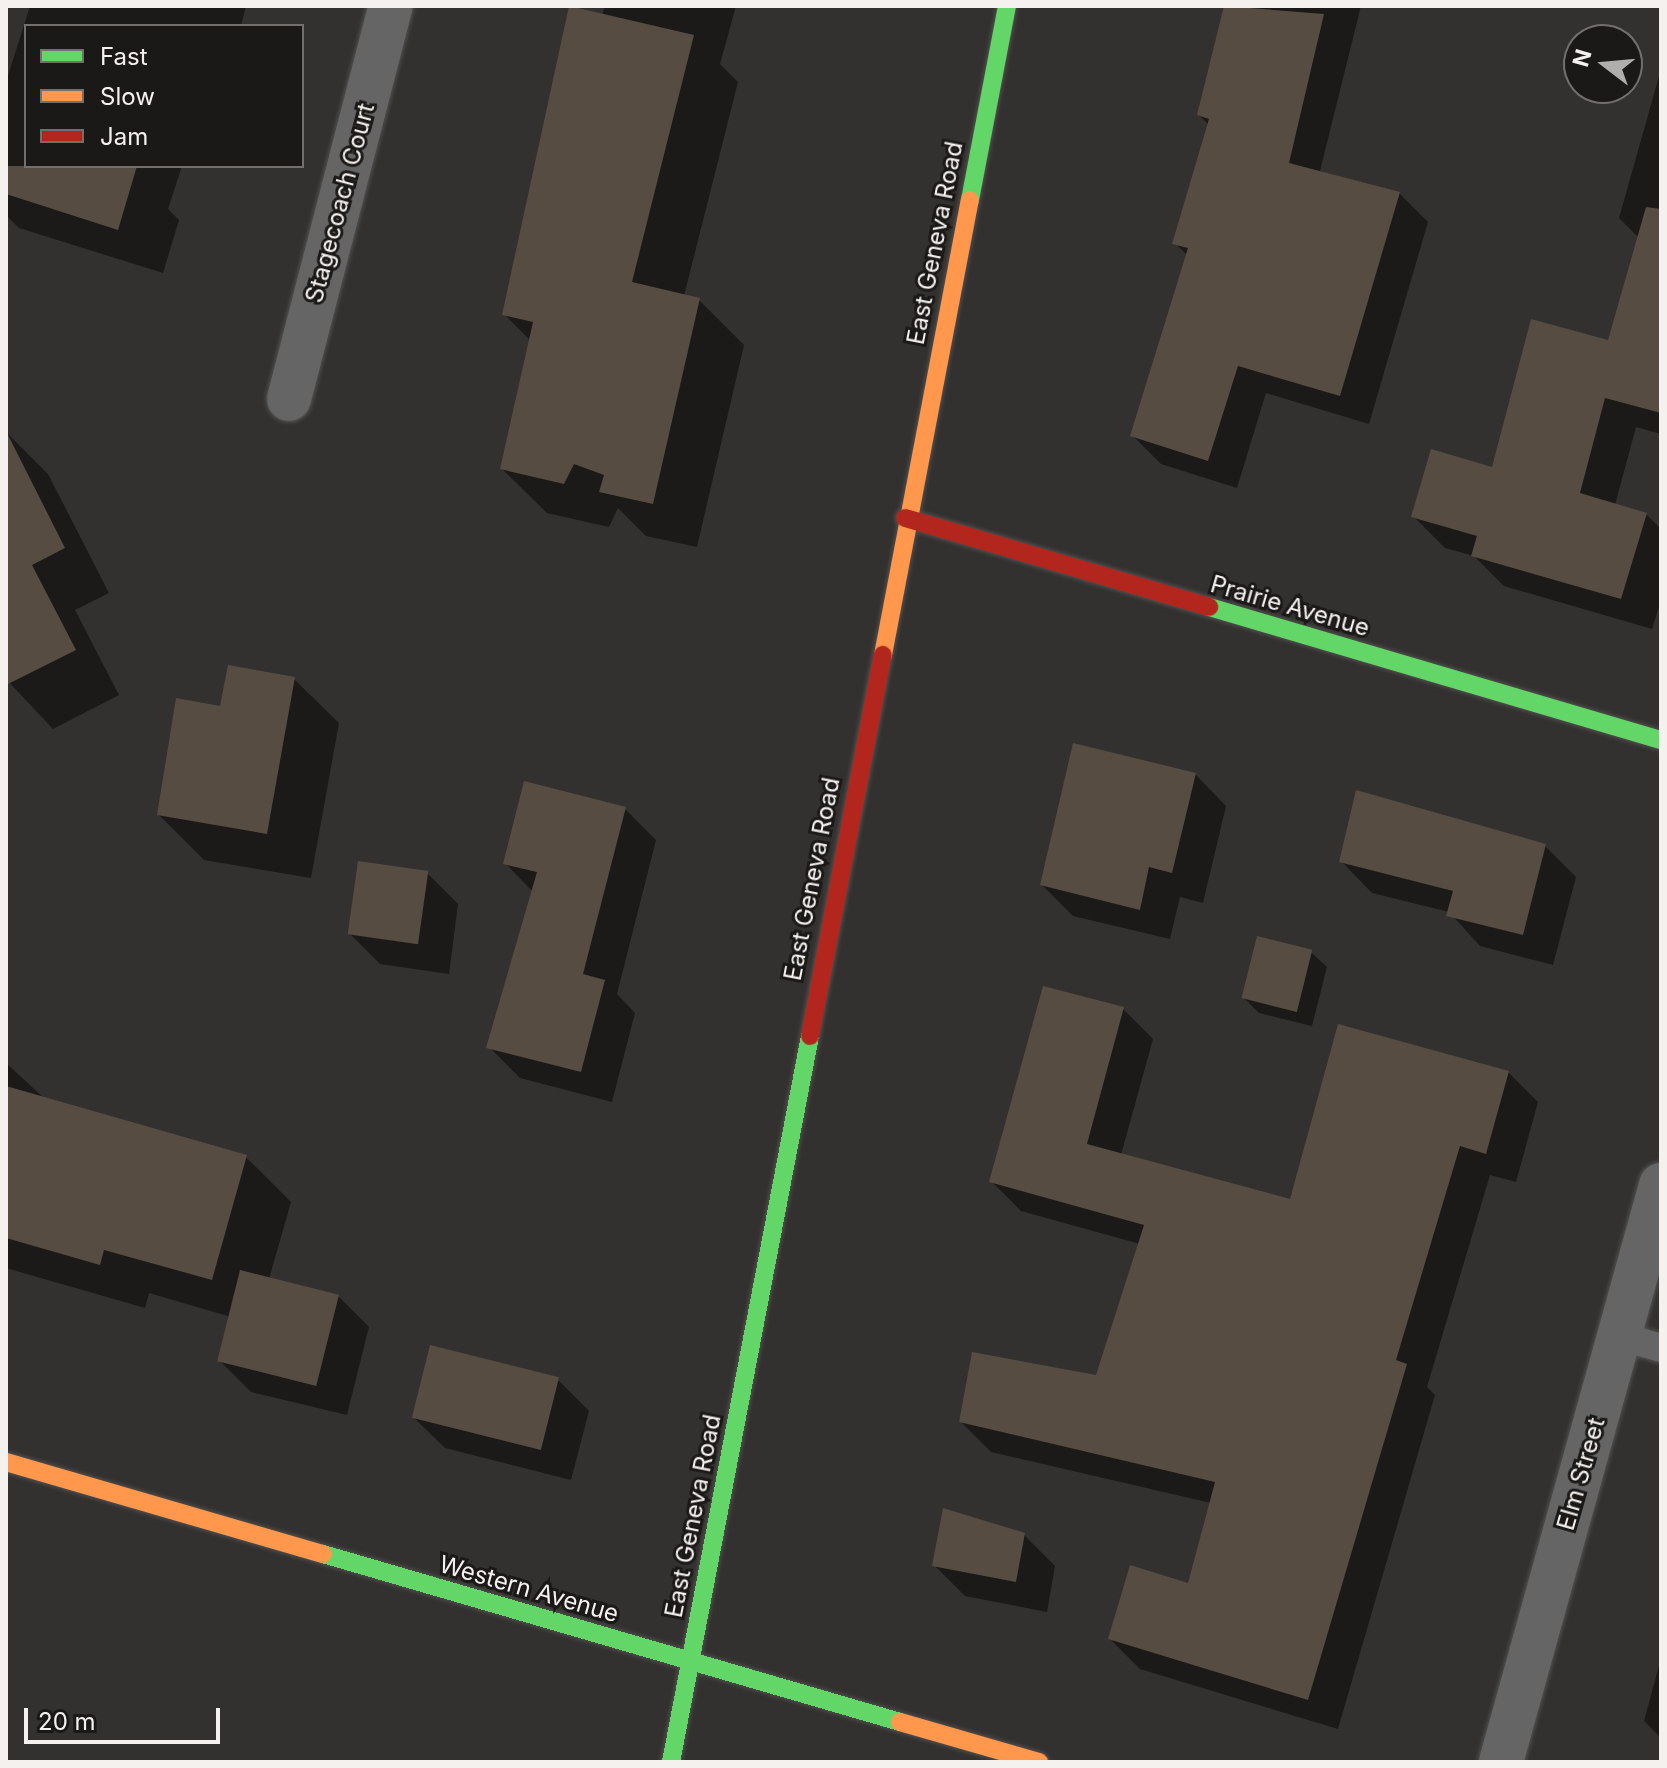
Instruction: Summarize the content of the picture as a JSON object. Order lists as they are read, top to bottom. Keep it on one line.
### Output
{"streets":{"street":["Stagecoach Court","East Geneva Road","Prairie Avenue","Elm Street","Western Avenue"]},"crossings":[["East Geneva Road","Prairie Avenue"],["East Geneva Road","Western Avenue"]],"legend":["Fast","Slow","Jam"],"scale_bar":"20 m","north":"left"}
